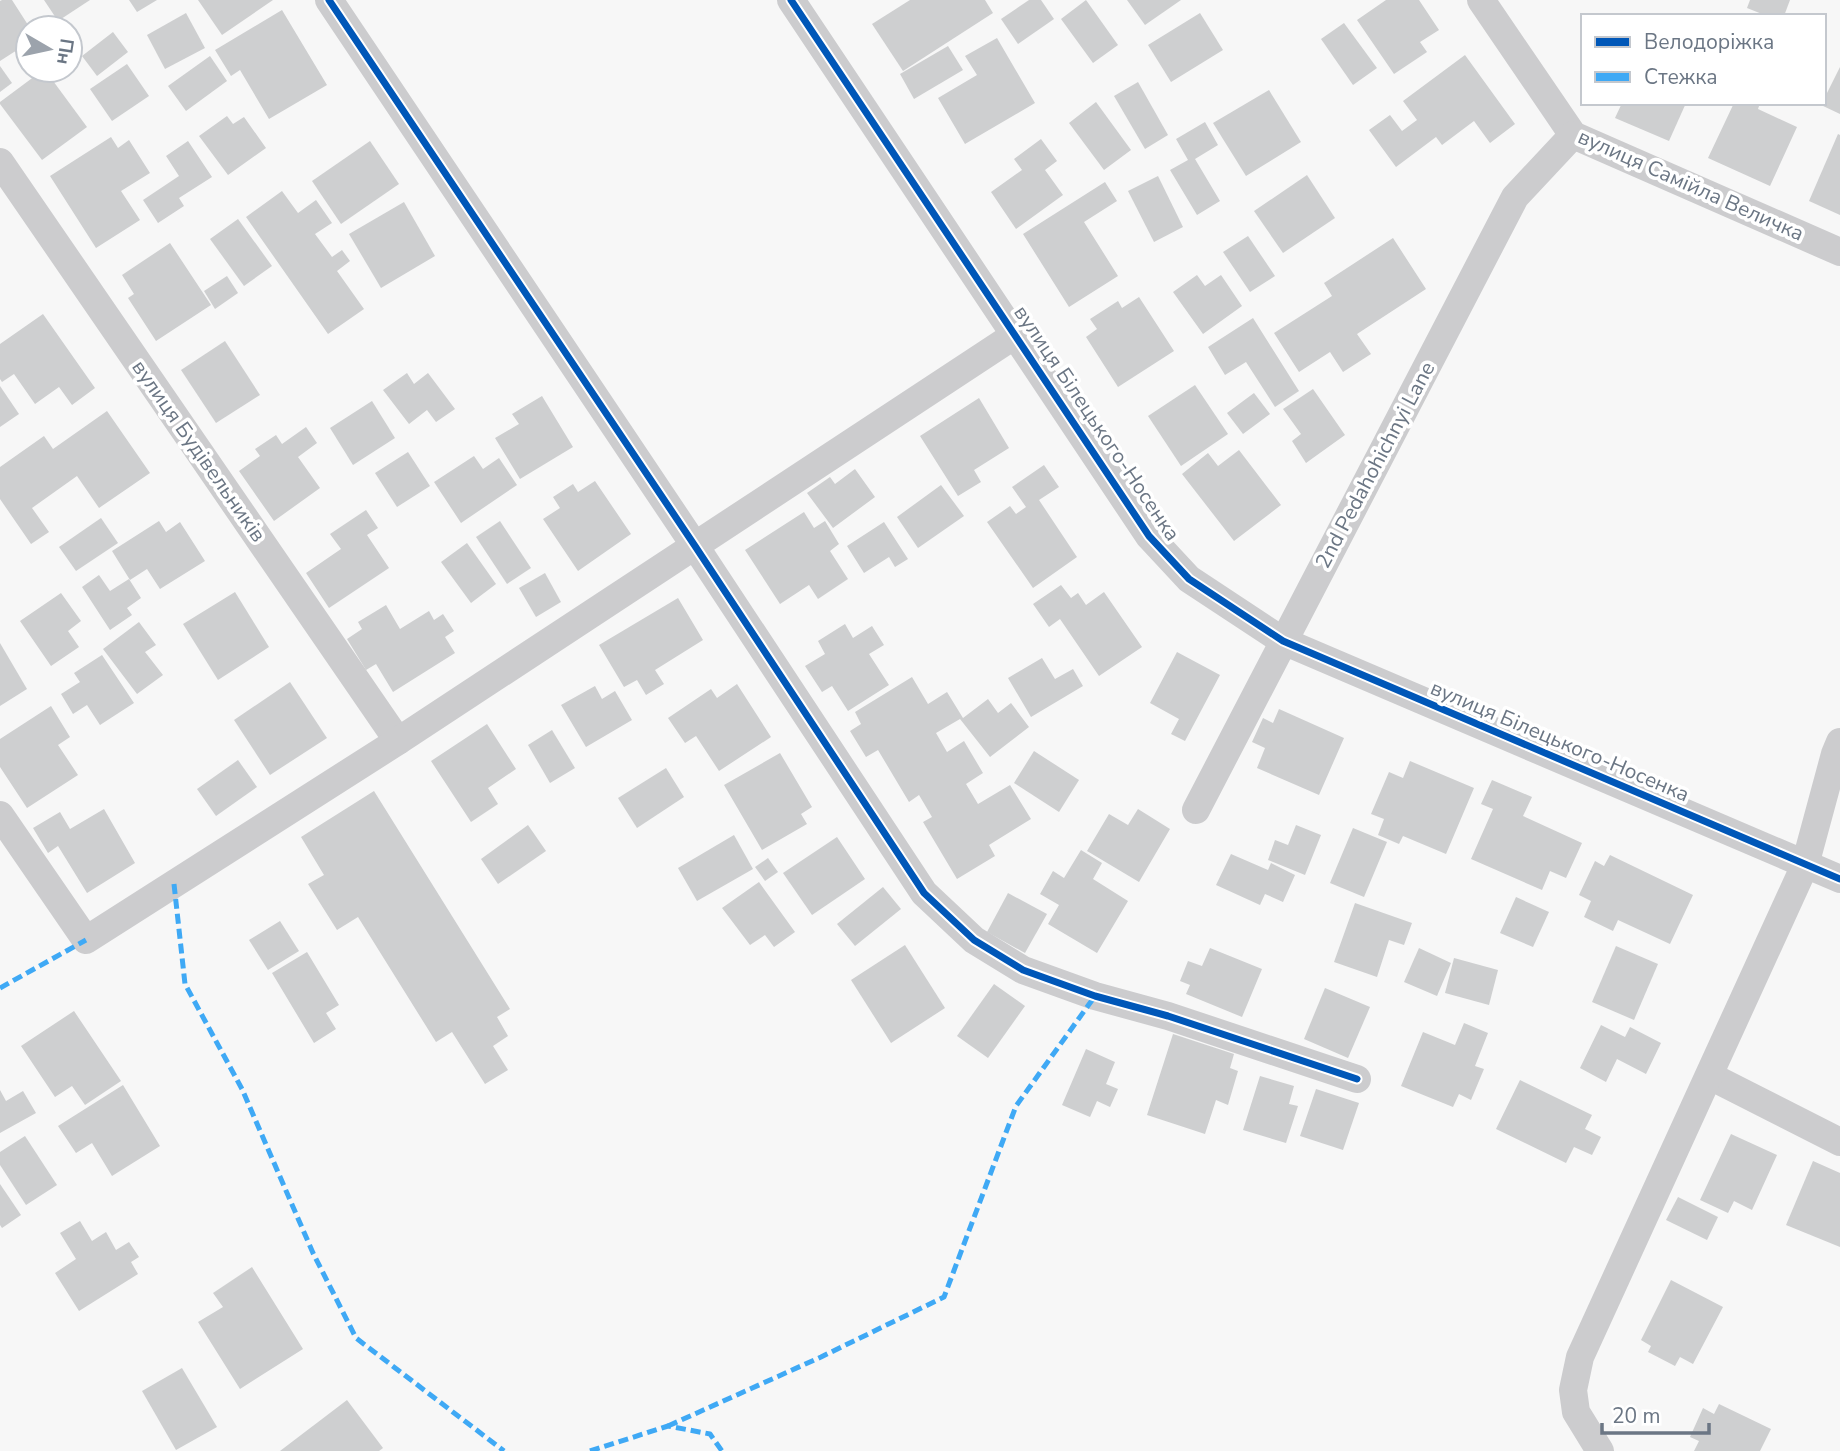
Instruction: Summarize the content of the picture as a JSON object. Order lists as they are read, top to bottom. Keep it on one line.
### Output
{"streets":{"street":["вулиця Самійла Величка","вулиця Білецького-Носенка","вулиця Будівельників","2nd Pedahohichnyi Lane"]},"crossings":[["вулиця Самійла Величка","2nd Pedahohichnyi Lane"],["вулиця Білецького-Носенка","2nd Pedahohichnyi Lane"]],"legend":["Велодоріжка","Стежка"],"scale_bar":"20 m","north":"right"}
